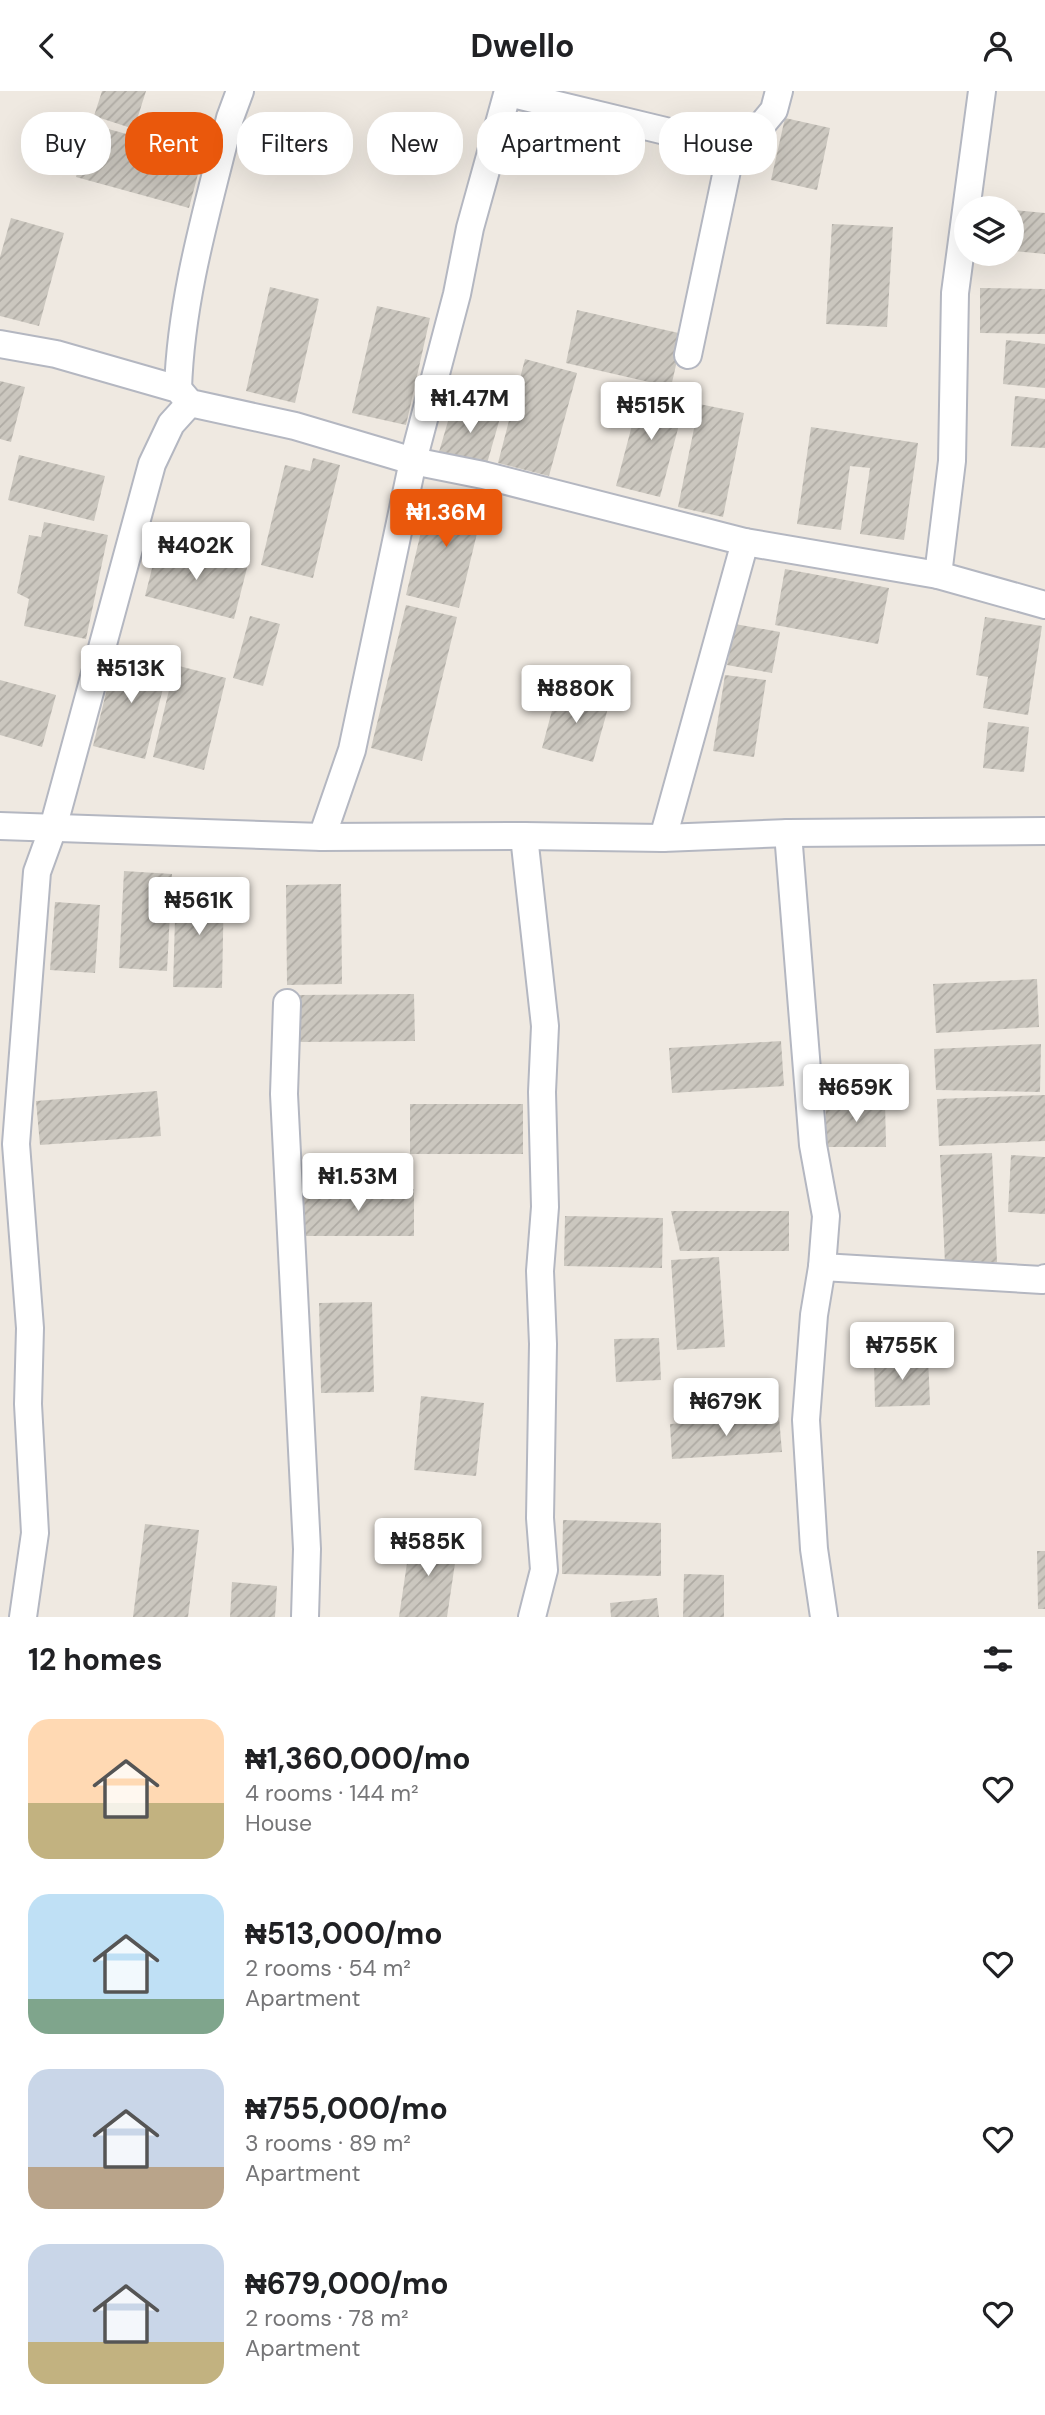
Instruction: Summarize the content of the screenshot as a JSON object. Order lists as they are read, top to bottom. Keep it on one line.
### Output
{"page":{"header":"Dwello","chip":["Buy","Rent","Filters","New","Apartment","House"],"price":["₦1.47M","₦515K","₦1.36M","₦402K","₦513K","₦880K","₦561K","₦659K","₦1.53M","₦755K","₦679K","₦585K"],"heading":"12 homes","list":[{"name":"₦1,360,000/mo","note":"4 rooms · 144 m² · House"},{"name":"₦513,000/mo","note":"2 rooms · 54 m² · Apartment"},{"name":"₦755,000/mo","note":"3 rooms · 89 m² · Apartment"},{"name":"₦679,000/mo","note":"2 rooms · 78 m² · Apartment"}]}}
